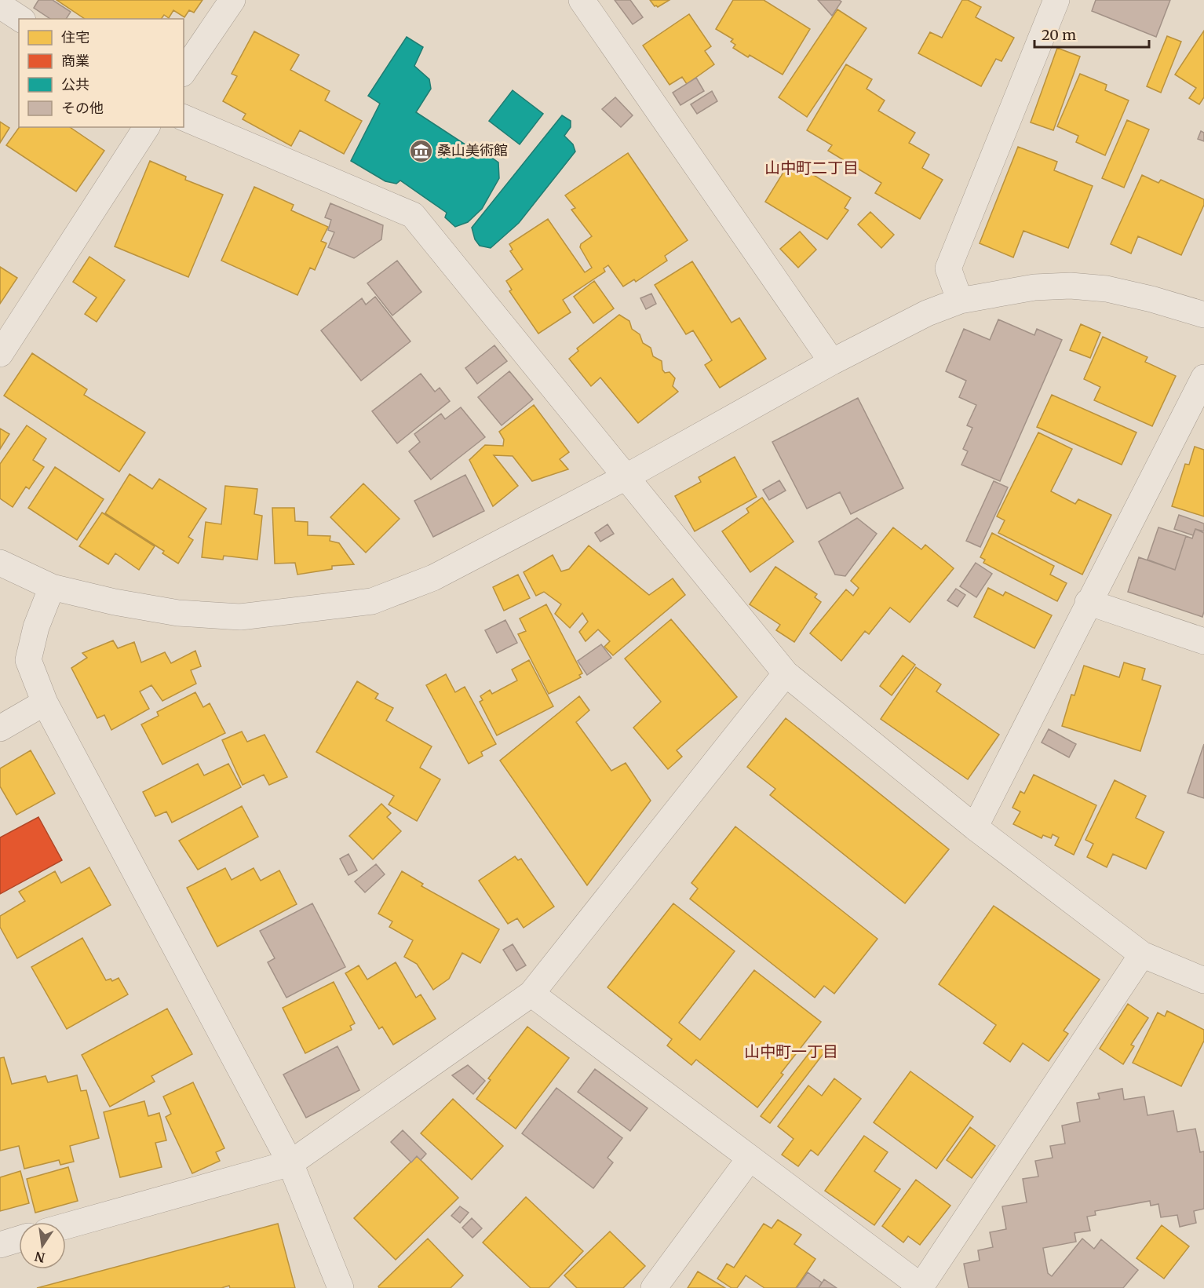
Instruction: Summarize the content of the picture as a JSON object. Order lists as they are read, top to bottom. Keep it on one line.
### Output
{"districts":["山中町二丁目","山中町一丁目"],"places":{"museum":["桑山美術館"]},"legend":["住宅","商業","公共","その他"],"scale_bar":"20 m","north":"bottom"}
